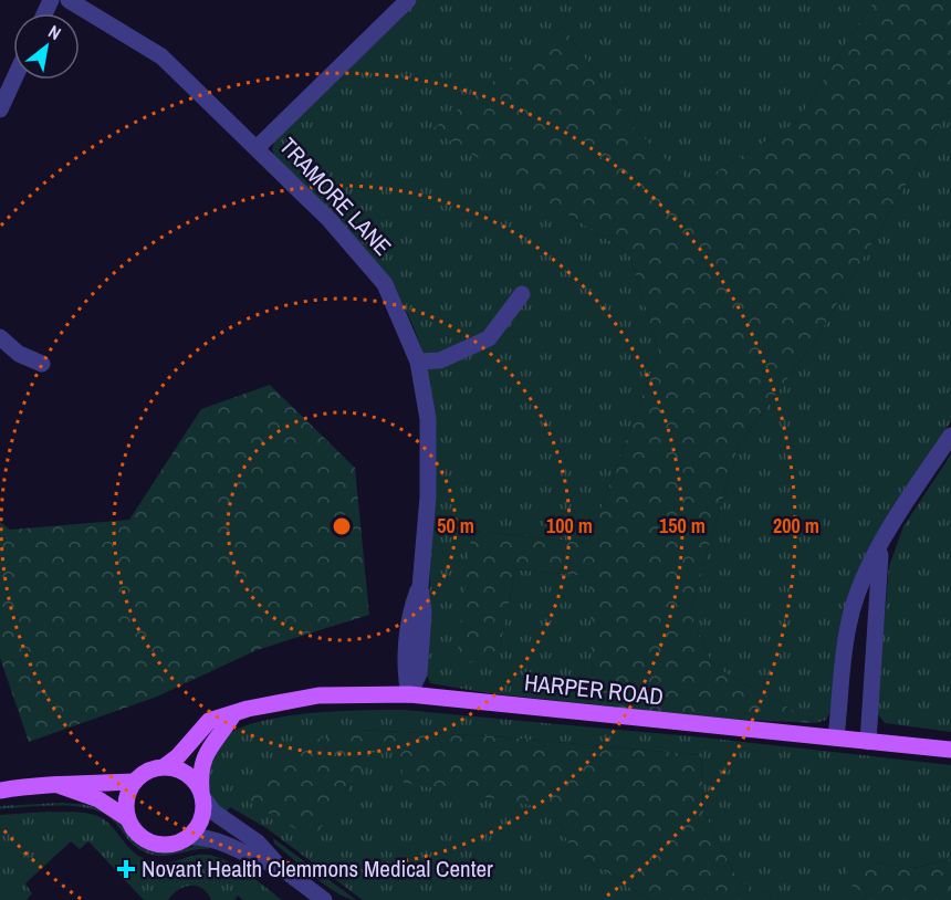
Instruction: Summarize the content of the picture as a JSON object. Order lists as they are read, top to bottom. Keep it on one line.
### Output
{"streets":{"main road":["HARPER ROAD"],"street":["TRAMORE LANE"]},"crossings":[["TRAMORE LANE","HARPER ROAD"]],"places":{"health":["Novant Health Clemmons Medical Center"]},"north":"top right","rings":["50 m","100 m","150 m","200 m"]}
